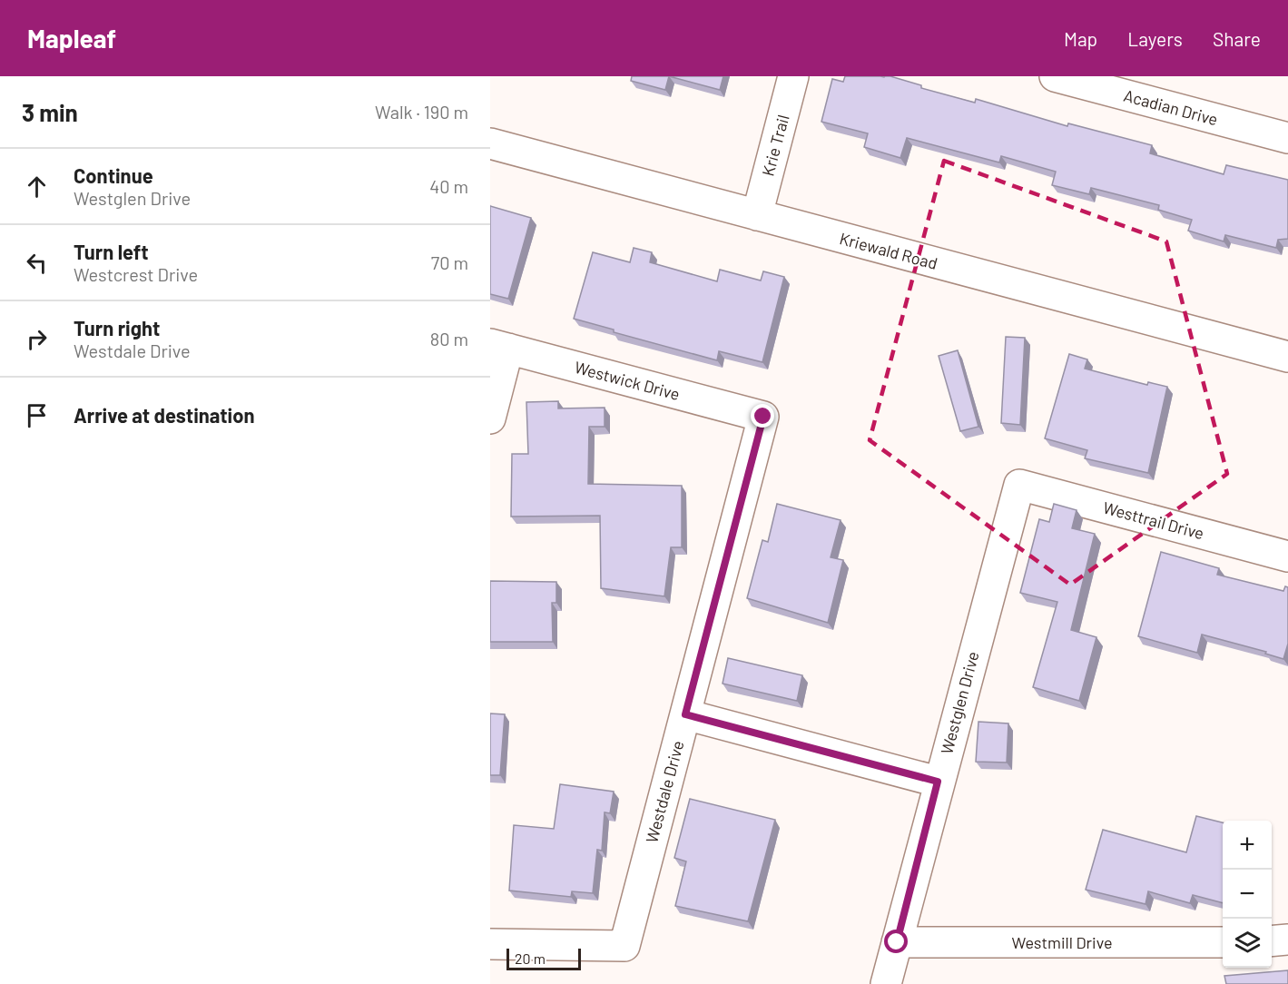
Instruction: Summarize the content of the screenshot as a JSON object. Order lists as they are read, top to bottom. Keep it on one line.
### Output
{"streets":{"street":["Acadian Drive","Krie Trail","Kriewald Road","Westwick Drive","Westtrail Drive","Westglen Drive","Westdale Drive","Westmill Drive"]},"crossings":[["Krie Trail","Kriewald Road"],["Westwick Drive","Westdale Drive"],["Westtrail Drive","Westglen Drive"],["Westglen Drive","Westmill Drive"]],"scale_bar":"20 m","page":{"header":"Mapleaf","nav":["Map","Layers","Share"],"heading":["3 min","Walk · 190 m"],"list":[["Continue","Westglen Drive","40 m"],["Turn left","Westcrest Drive","70 m"],["Turn right","Westdale Drive","80 m"],"Arrive at destination"],"map_buttons":["+","−"],"scale":"20 m"}}
